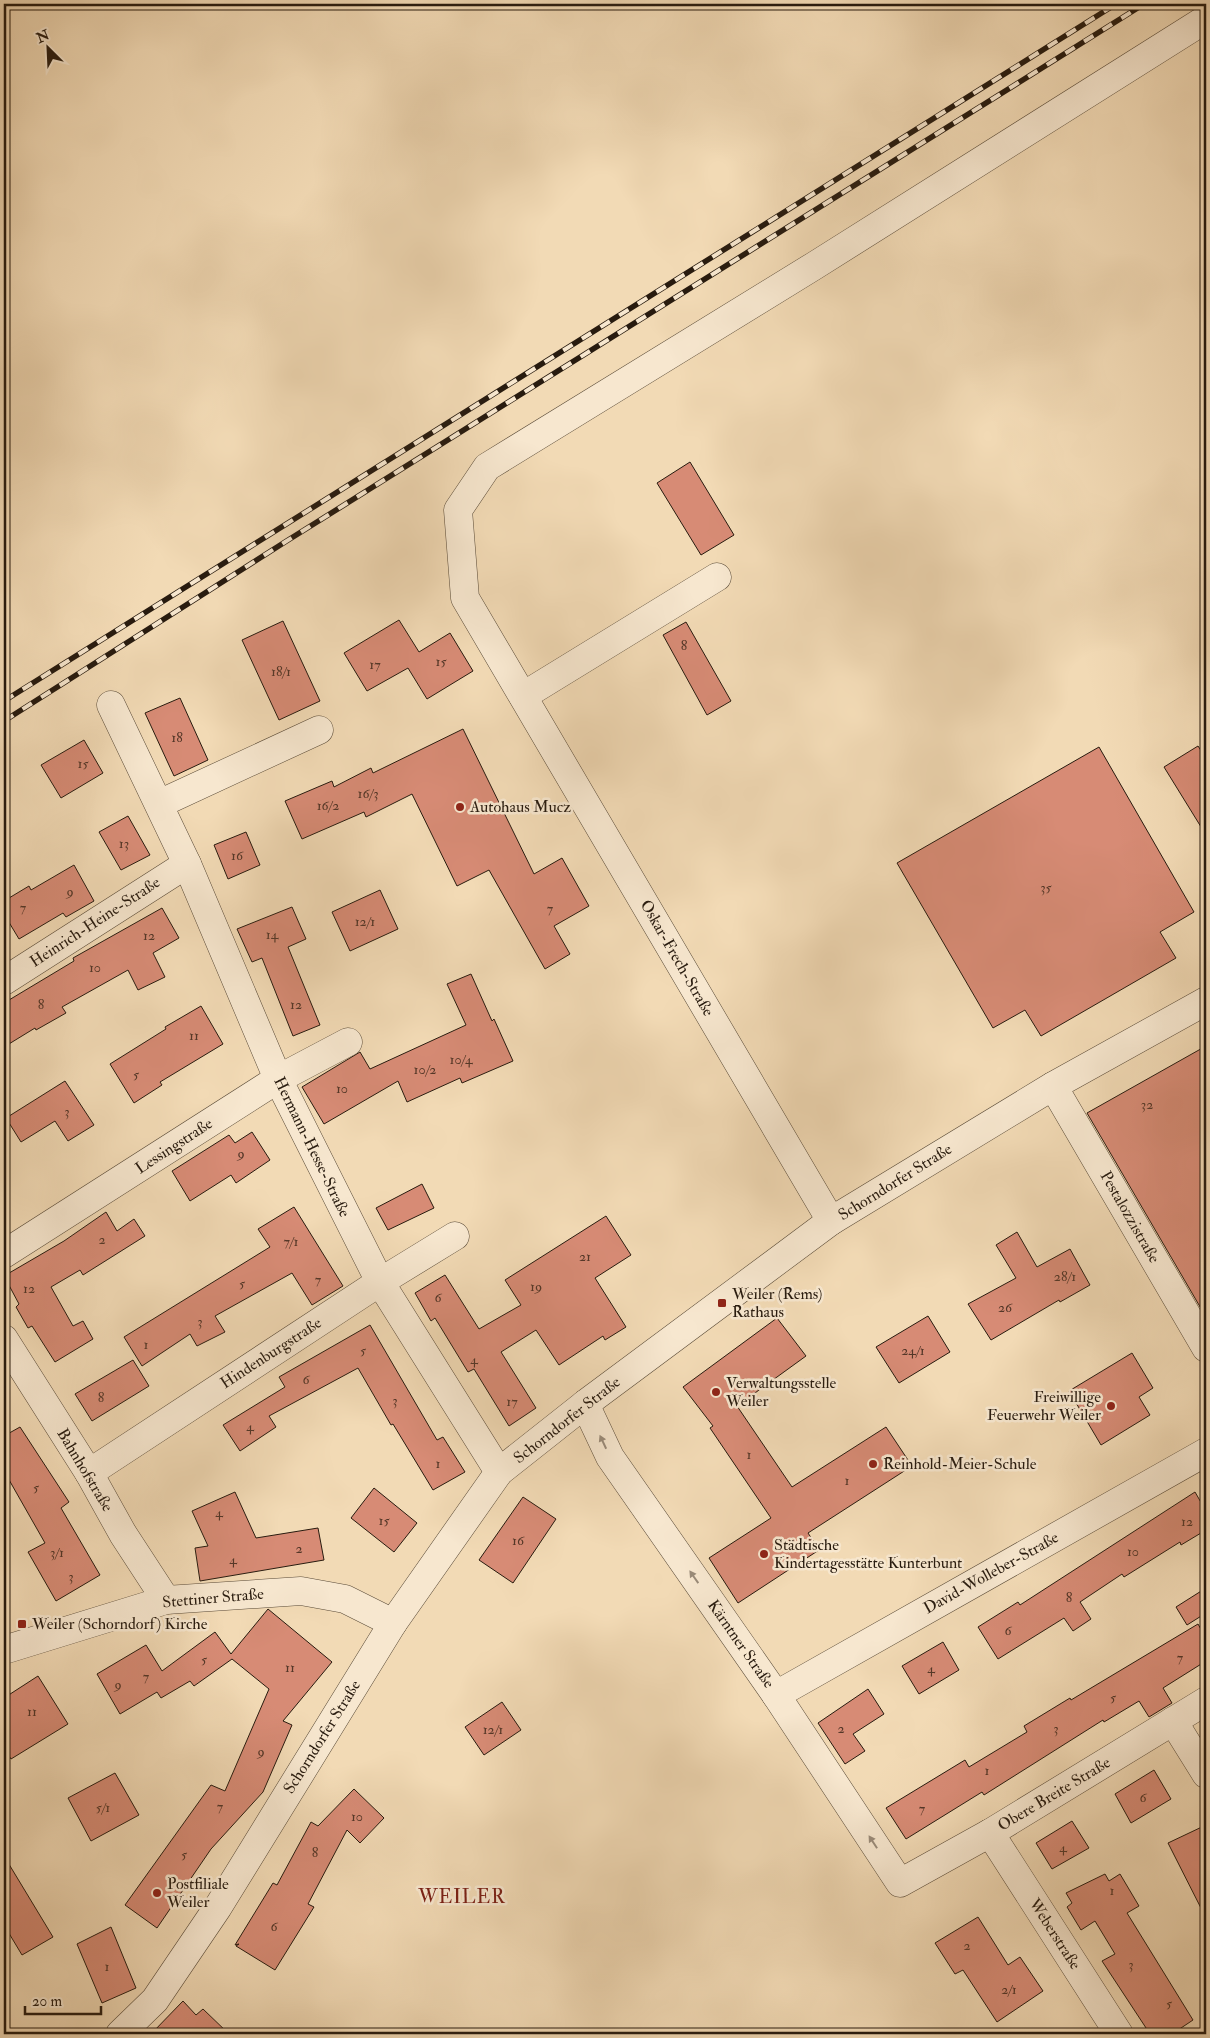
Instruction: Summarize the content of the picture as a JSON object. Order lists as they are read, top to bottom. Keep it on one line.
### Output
{"streets":{"street":["Heinrich-Heine-Straße","Oskar-Frech-Straße","Lessingstraße","Hermann-Hesse-Straße","Schorndorfer Straße","Pestalozzistraße","Hindenburgstraße","Bahnhofstraße","David-Wolleber-Straße","Stettiner Straße","Kärntner Straße","Obere Breite Straße","Weberstraße"]},"crossings":[["Heinrich-Heine-Straße","Hermann-Hesse-Straße"],["Oskar-Frech-Straße","Schorndorfer Straße"],["Lessingstraße","Hermann-Hesse-Straße"],["Hermann-Hesse-Straße","Schorndorfer Straße"],["Hermann-Hesse-Straße","Hindenburgstraße"],["Schorndorfer Straße","Pestalozzistraße"],["Schorndorfer Straße","Stettiner Straße"],["Schorndorfer Straße","Kärntner Straße"],["Hindenburgstraße","Bahnhofstraße"],["Bahnhofstraße","Stettiner Straße"],["David-Wolleber-Straße","Kärntner Straße"],["Kärntner Straße","Obere Breite Straße"],["Obere Breite Straße","Weberstraße"]],"one_way":["Kärntner Straße"],"districts":["WEILER"],"places":{"other":["Autohaus Mucz","Verwaltungsstelle Weiler","Freiwillige Feuerwehr Weiler","Reinhold-Meier-Schule","Städtische Kindertagesstätte Kunterbunt","Postfiliale Weiler"],"transit":["Weiler (Rems) Rathaus","Weiler (Schorndorf) Kirche"]},"house_numbers":["8","15","17","18/1","18","15","16/3","16/2","13","16","35","9","7","7","12/1","14","12","10","8","12","11","10/4","10/2","5","10","32","3","9","2","7/1","21","28/1","7","5","19","12","6","26","3","1","5","24/1","4","6","8","3","17","4","1","1","1","5","4","15","12","16","2","10","3/1","4","3","8","6","7","5","11","4","7","9","5","11","2","3","12/1","9","1","6","7","5/1","7","10","4","8","5","1","6","2","3","1","2/1","5"],"scale_bar":"20 m","north":"top left"}
